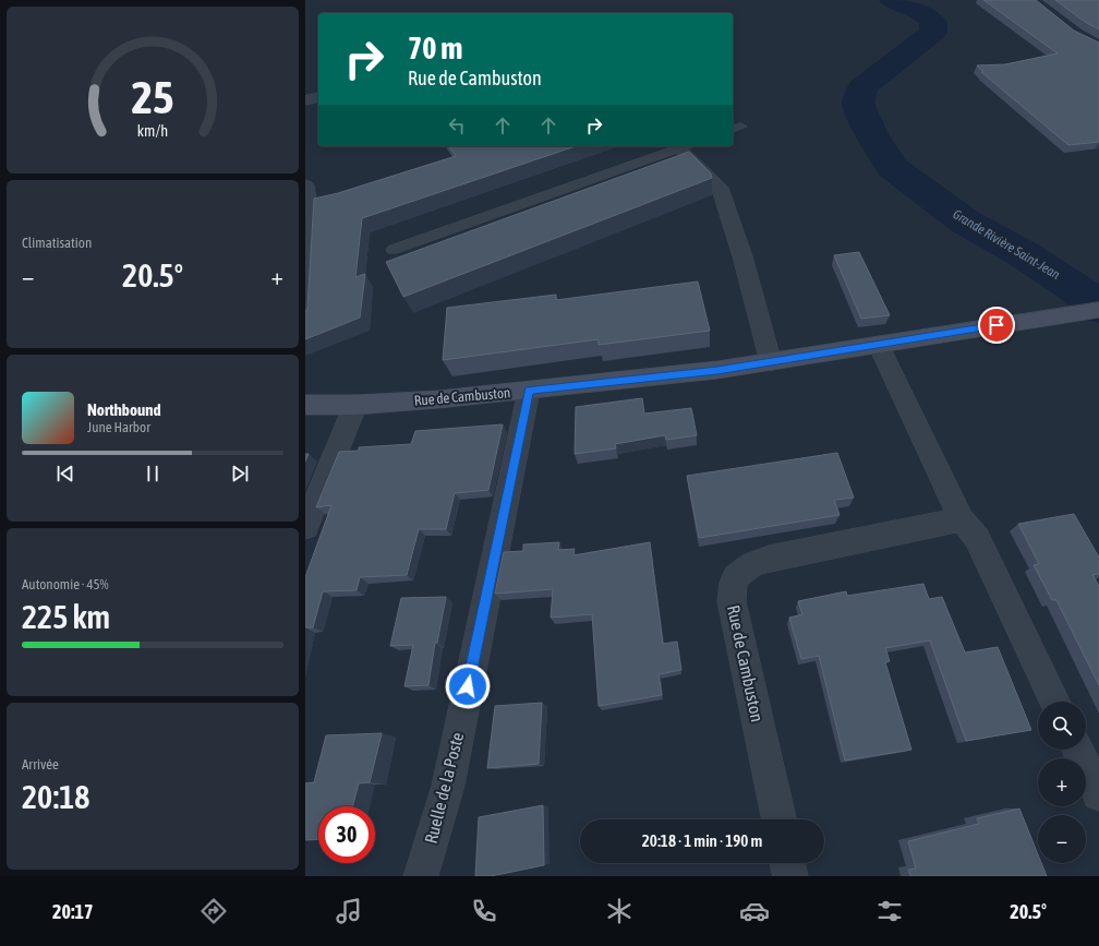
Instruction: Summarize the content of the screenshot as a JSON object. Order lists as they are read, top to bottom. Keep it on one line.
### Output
{"streets":{"main road":["Rue de Cambuston"],"street":["Ruelle de la Poste"]},"crossings":[["Rue de Cambuston","Ruelle de la Poste"]],"water":["Grande Rivière Saint-Jean"],"page":{"turn":["70 m","Rue de Cambuston"],"tile":["Climatisation",["Autonomie · 45%","225 km"],["Arrivée","20:18"]],"heat":["−","20.5°","+"],"song":["Northbound","June Harbor"],"map_buttons":["+","−"],"limit":"30","trip":"20:18 · 1 min · 190 m","tabs":["20:17","20.5°"],"gauge":["25","km/h"]}}
